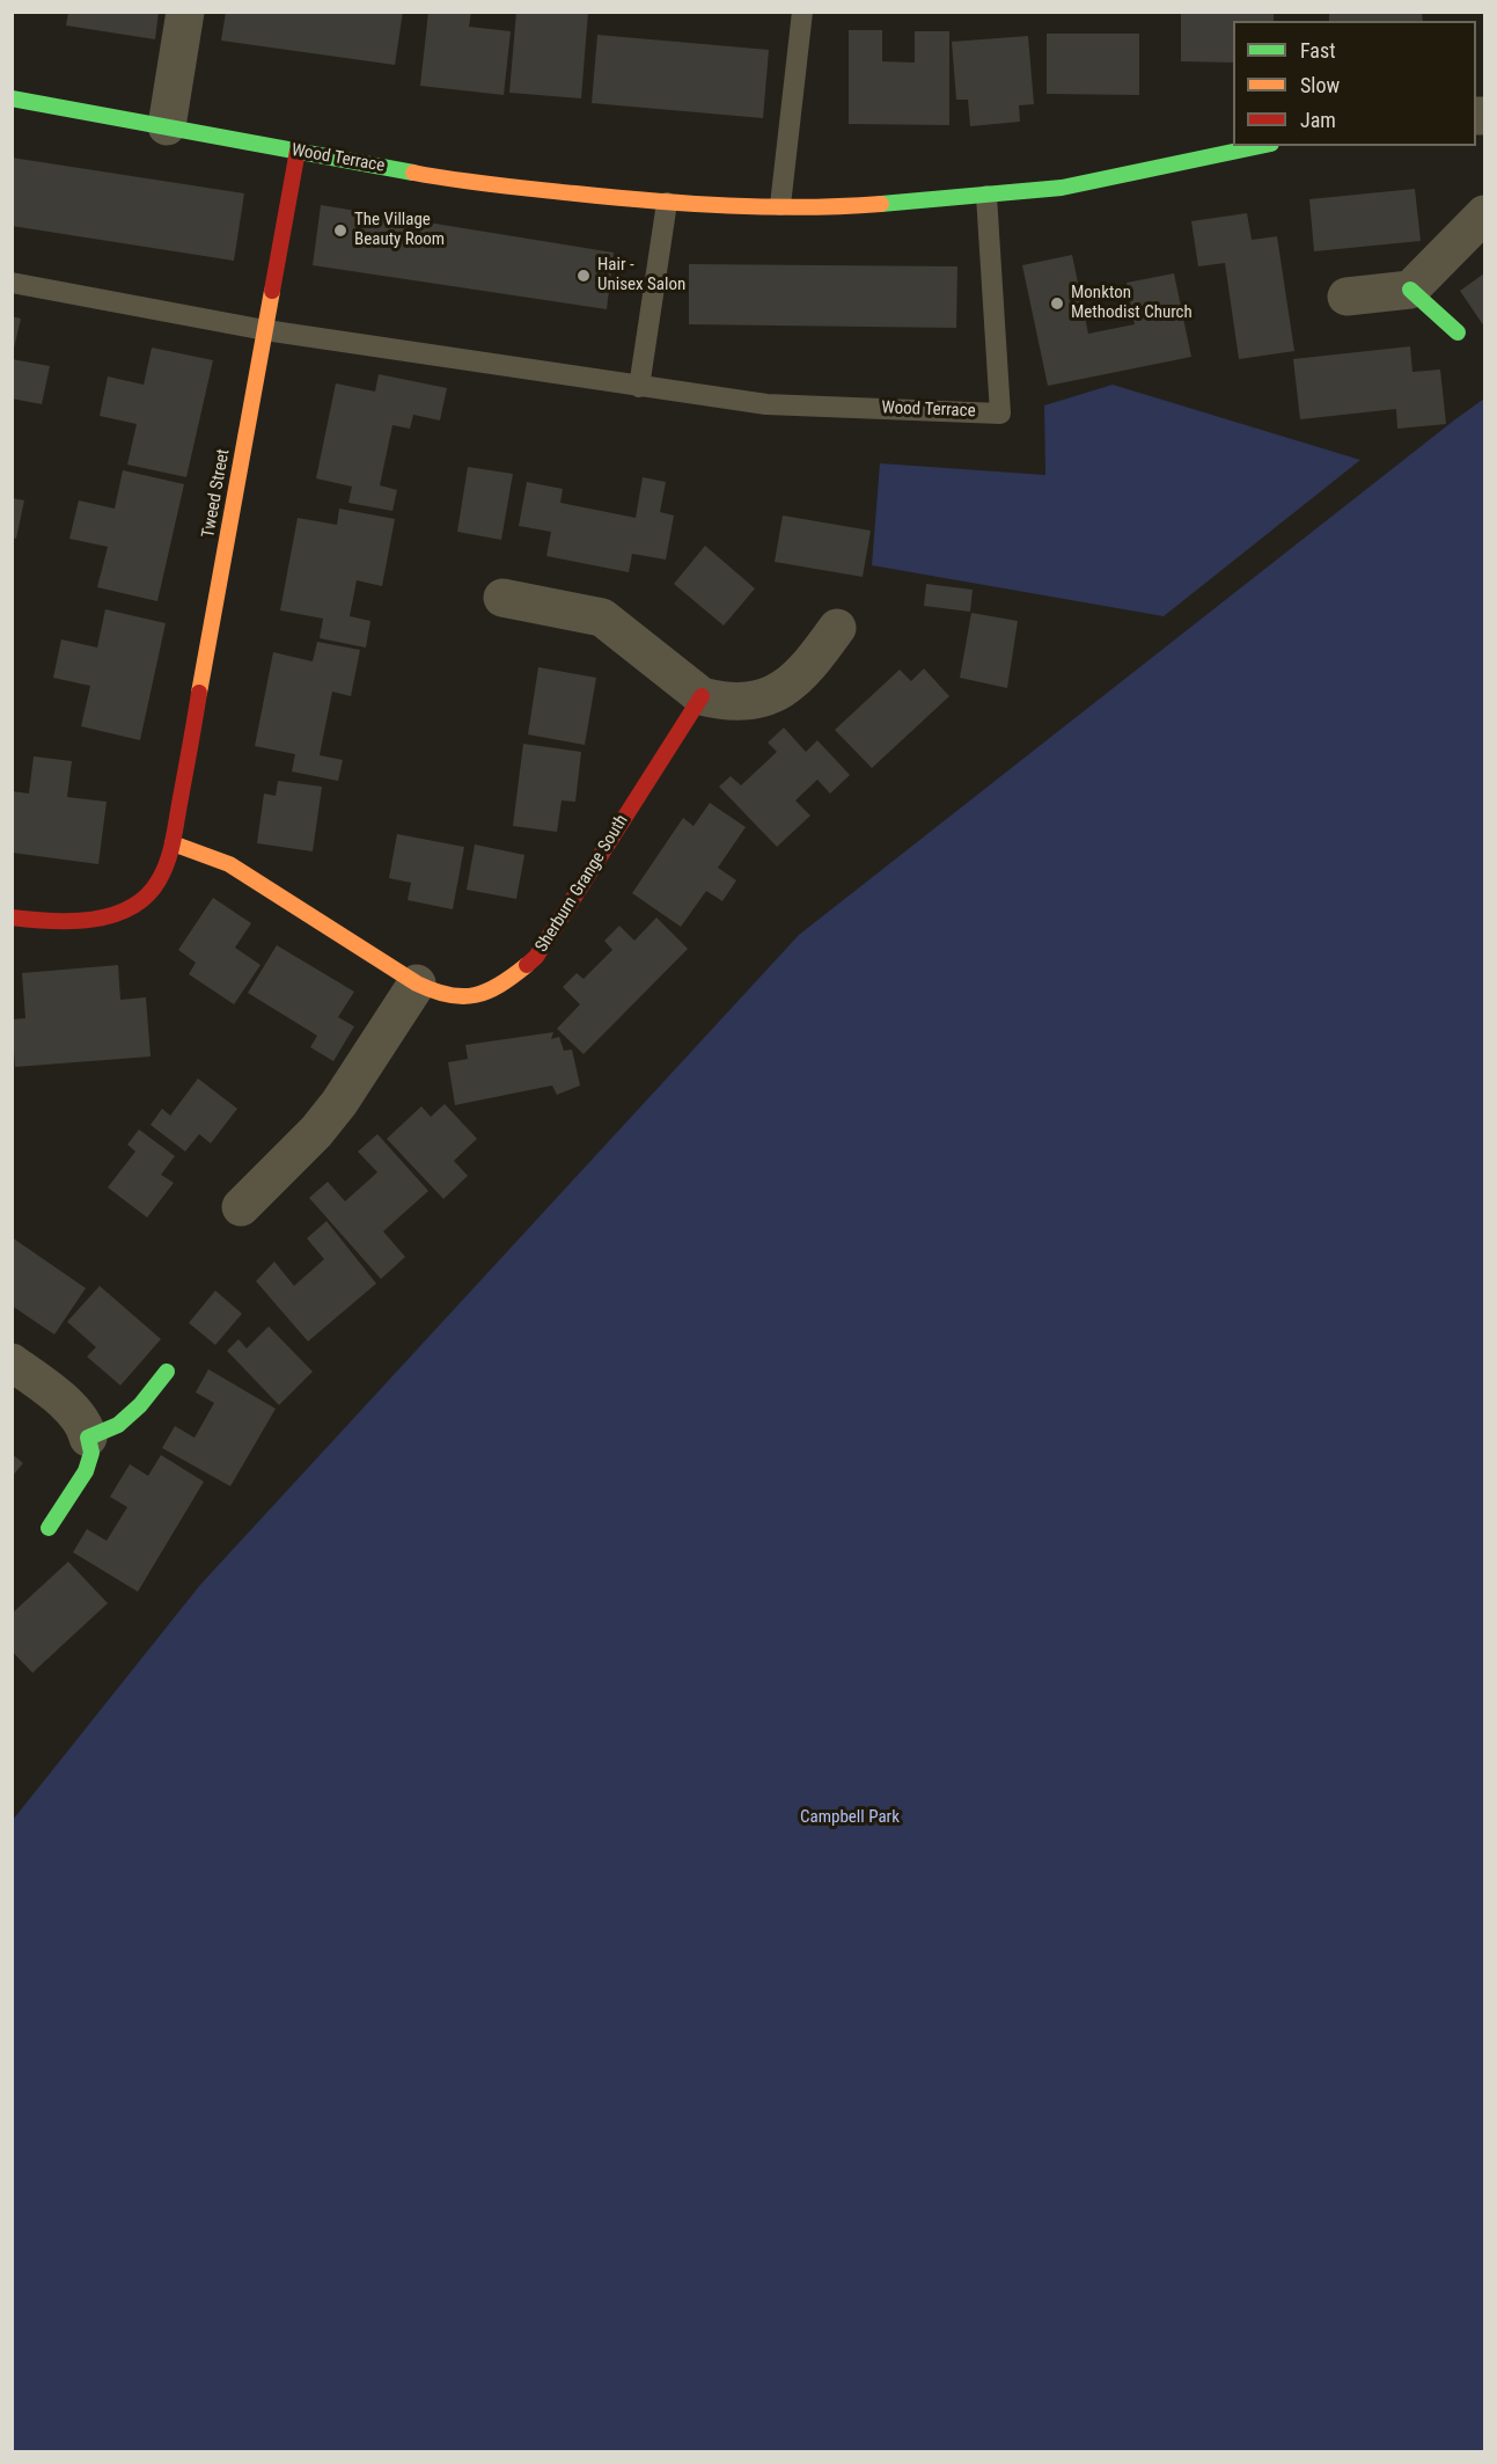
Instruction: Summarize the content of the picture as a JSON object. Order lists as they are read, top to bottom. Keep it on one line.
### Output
{"streets":{"street":["Wood Terrace","Tweed Street","Sherburn Grange South"]},"crossings":[["Wood Terrace","Tweed Street"],["Tweed Street","Sherburn Grange South"]],"parks":["Campbell Park"],"places":["The Village Beauty Room","Hair - Unisex Salon","Monkton Methodist Church"],"legend":["Fast","Slow","Jam"]}
